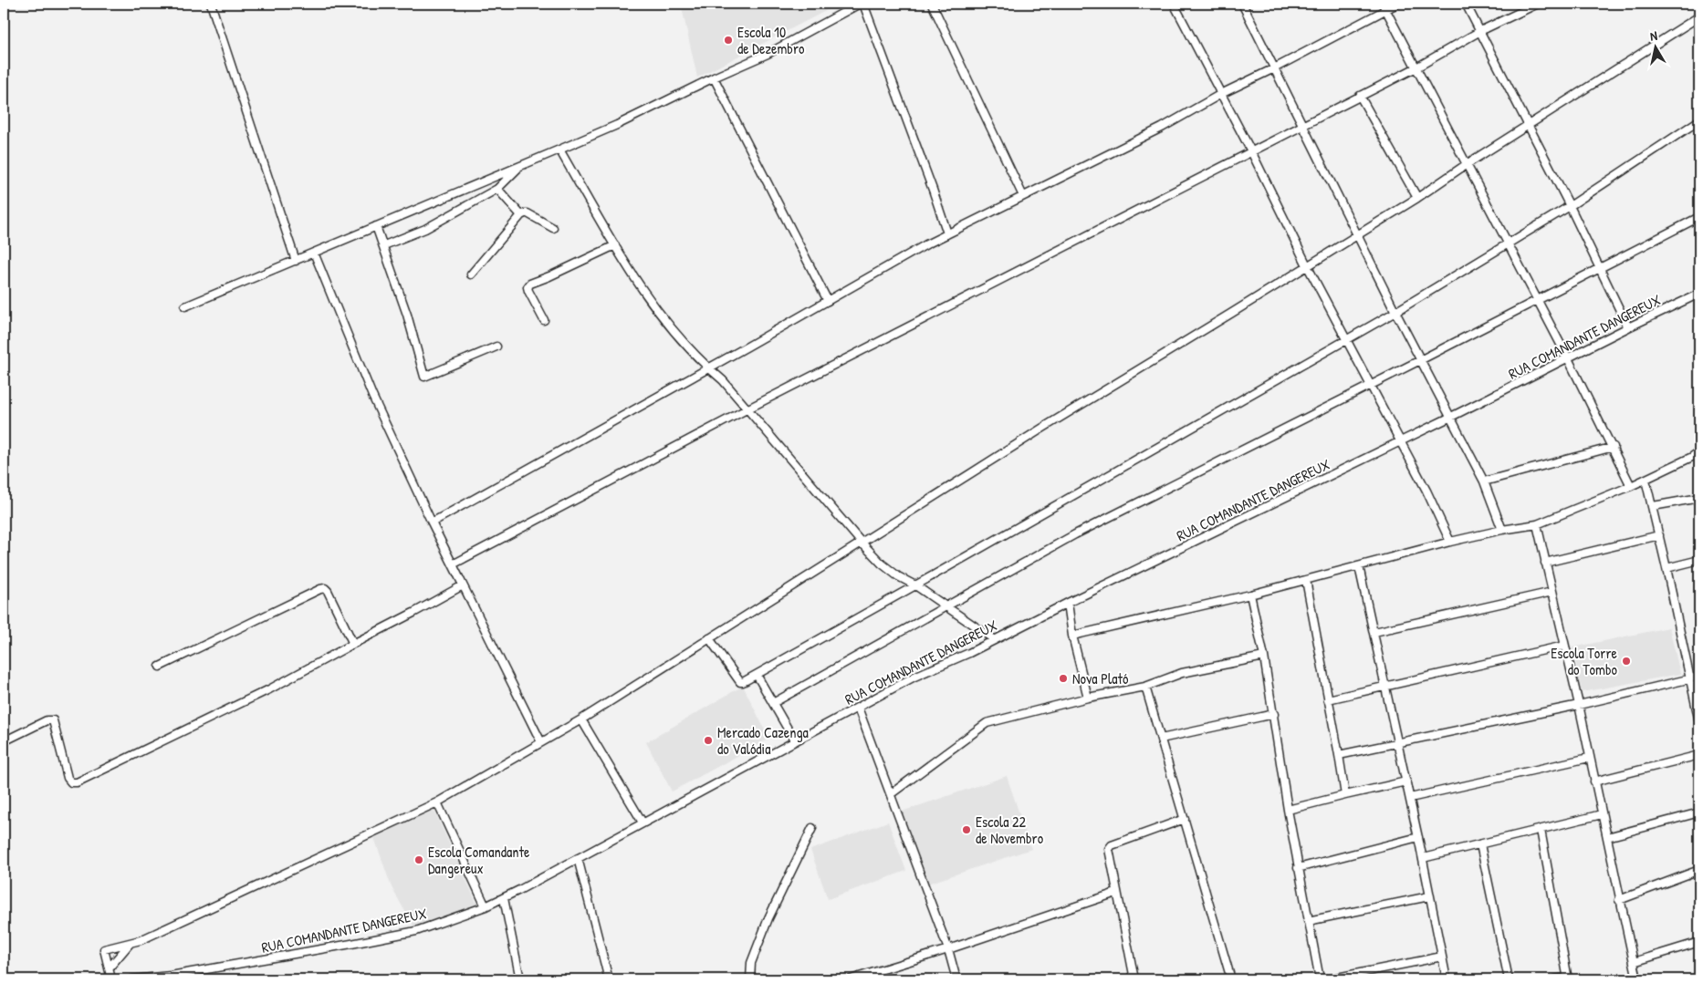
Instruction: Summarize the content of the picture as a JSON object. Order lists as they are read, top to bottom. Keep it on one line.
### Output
{"streets":{"street":["RUA COMANDANTE DANGEREUX"]},"places":["Escola 10 de Dezembro","Escola Torre do Tombo","Nova Plató","Mercado Cazenga do Valódia","Escola 22 de Novembro","Escola Comandante Dangereux"],"north":"top"}
